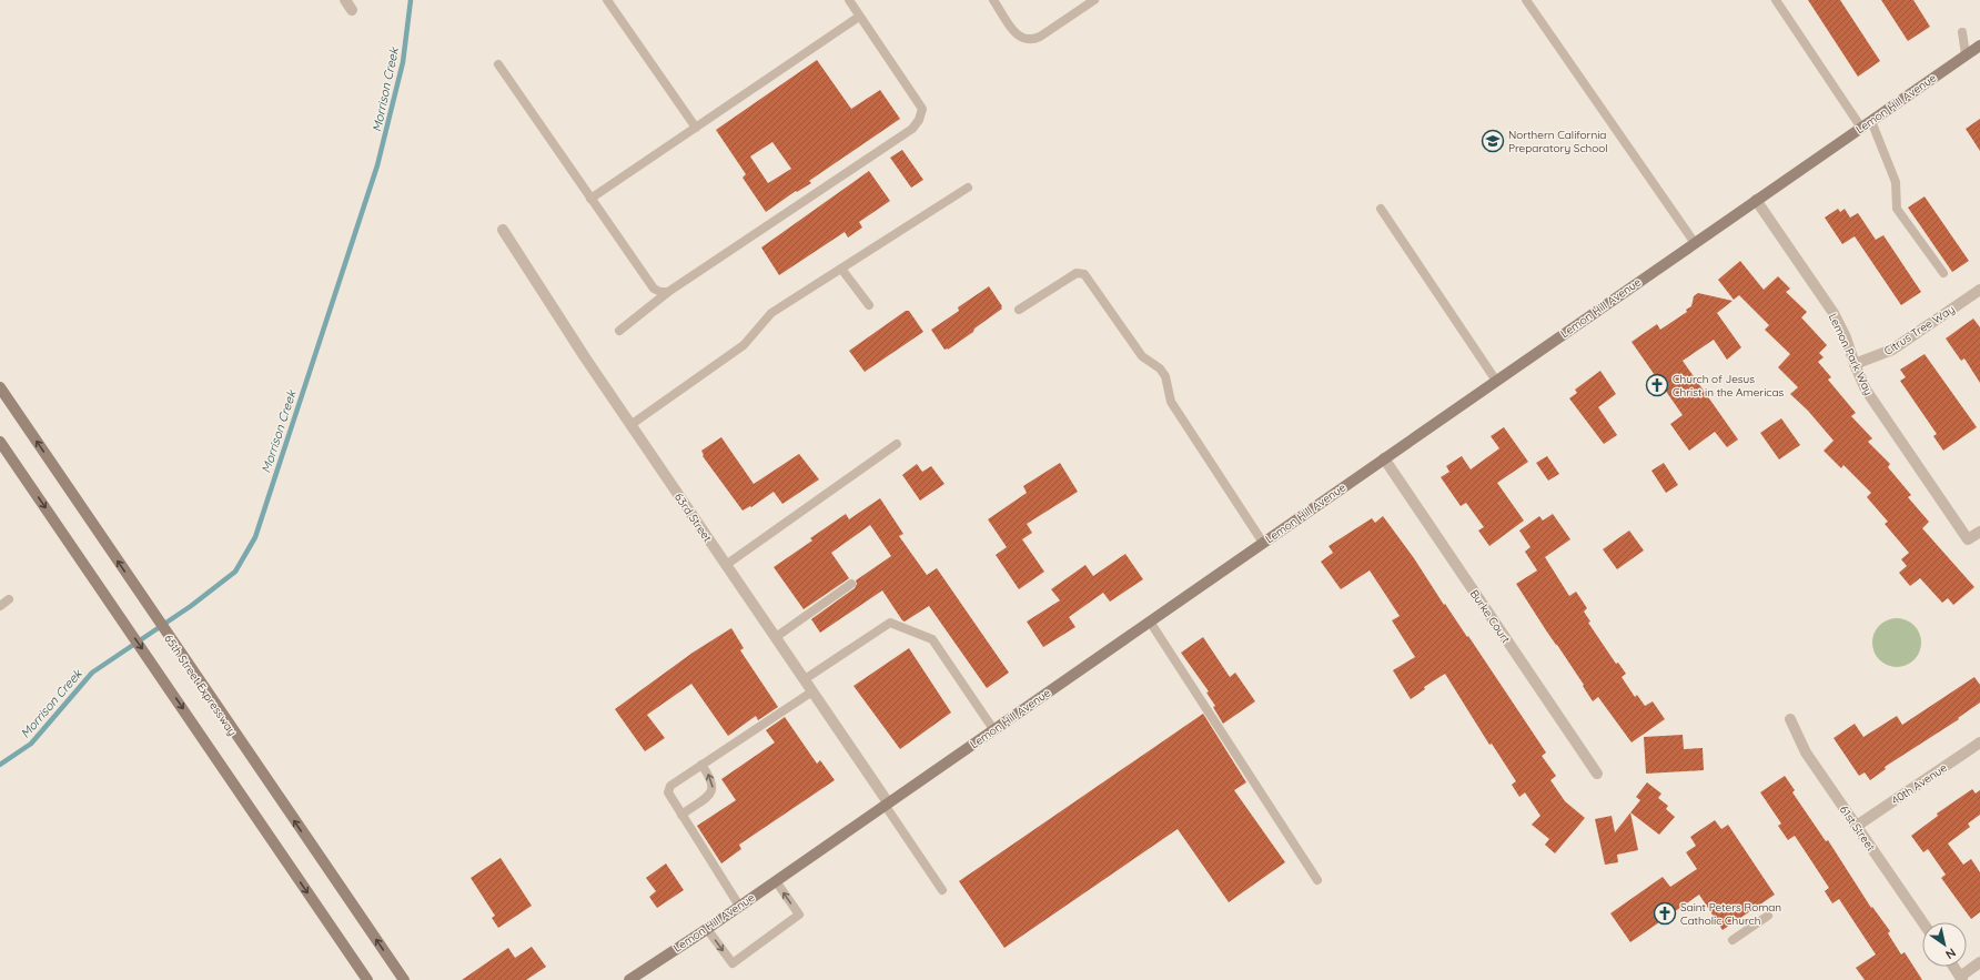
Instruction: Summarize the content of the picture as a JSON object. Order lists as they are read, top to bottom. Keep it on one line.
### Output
{"streets":{"street":["Lemon Hill Avenue","Citrus Tree Way","Lemon Park Way","63rd Street","Burke Court","65th Street Expressway","40th Avenue","61st Street"]},"crossings":[["Lemon Hill Avenue","Lemon Park Way"],["Lemon Hill Avenue","63rd Street"],["Lemon Hill Avenue","Burke Court"],["Citrus Tree Way","Lemon Park Way"],["40th Avenue","61st Street"]],"water":["Morrison Creek"],"places":{"school or university":["Northern California Preparatory School"],"church":["Church of Jesus Christ in the Americas","Saint Peters Roman Catholic Church"]},"north":"bottom right"}
